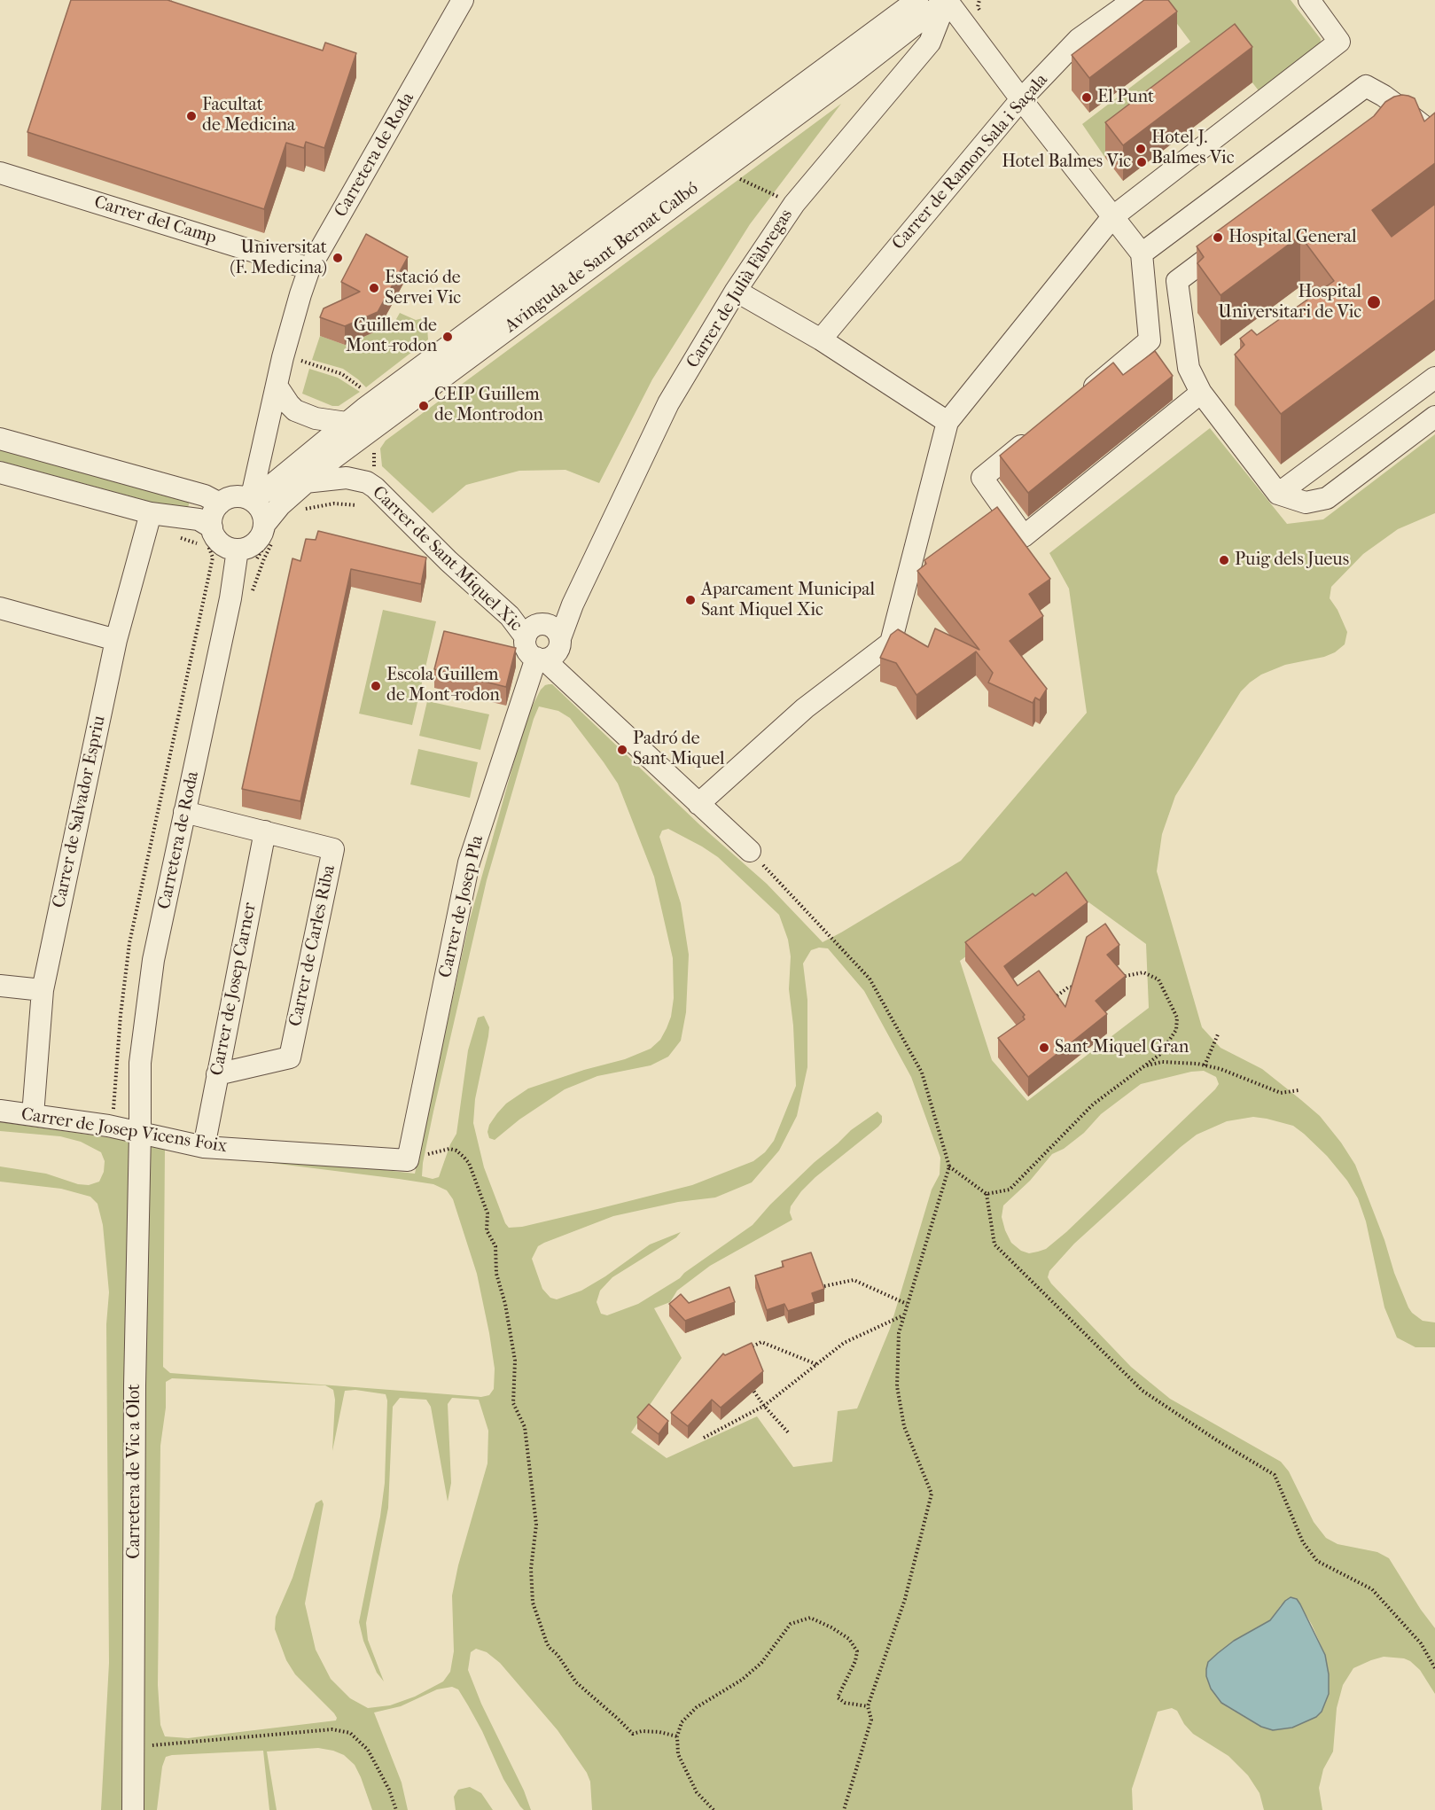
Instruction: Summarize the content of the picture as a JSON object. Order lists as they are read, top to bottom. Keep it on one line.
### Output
{"streets":{"street":["Carretera de Roda","Carrer de Ramon Sala i Saçala","Carrer del Camp","Avinguda de Sant Bernat Calbó","Carrer de Julià Fàbregas","Carrer de Sant Miquel Xic","Carrer de Salvador Espriu","Carrer de Josep Pla","Carrer de Carles Riba","Carrer de Josep Carner","Carrer de Josep Vicens Foix","Carretera de Vic a Olot"]},"crossings":[["Carretera de Roda","Carrer del Camp"],["Carretera de Roda","Avinguda de Sant Bernat Calbó"],["Carretera de Roda","Carrer de Carles Riba"],["Carretera de Roda","Carrer de Josep Vicens Foix"],["Carretera de Roda","Carretera de Vic a Olot"],["Avinguda de Sant Bernat Calbó","Carrer de Julià Fàbregas"],["Avinguda de Sant Bernat Calbó","Carrer de Sant Miquel Xic"],["Carrer de Julià Fàbregas","Carrer de Josep Pla"],["Carrer de Salvador Espriu","Carrer de Josep Vicens Foix"],["Carrer de Josep Pla","Carrer de Josep Vicens Foix"],["Carrer de Carles Riba","Carrer de Josep Carner"],["Carrer de Josep Carner","Carrer de Josep Vicens Foix"],["Carrer de Josep Vicens Foix","Carretera de Vic a Olot"]],"places":["El Punt","Facultat de Medicina","Hotel J. Balmes Vic","Hotel Balmes Vic","Hospital General","Universitat (F. Medicina)","Estació de Servei Vic","Hospital Universitari de Vic","Guillem de Mont-rodon","CEIP Guillem de Montrodon","Puig dels Jueus","Aparcament Municipal Sant Miquel Xic","Escola Guillem de Mont-rodon","Padró de Sant Miquel","Sant Miquel Gran"]}
